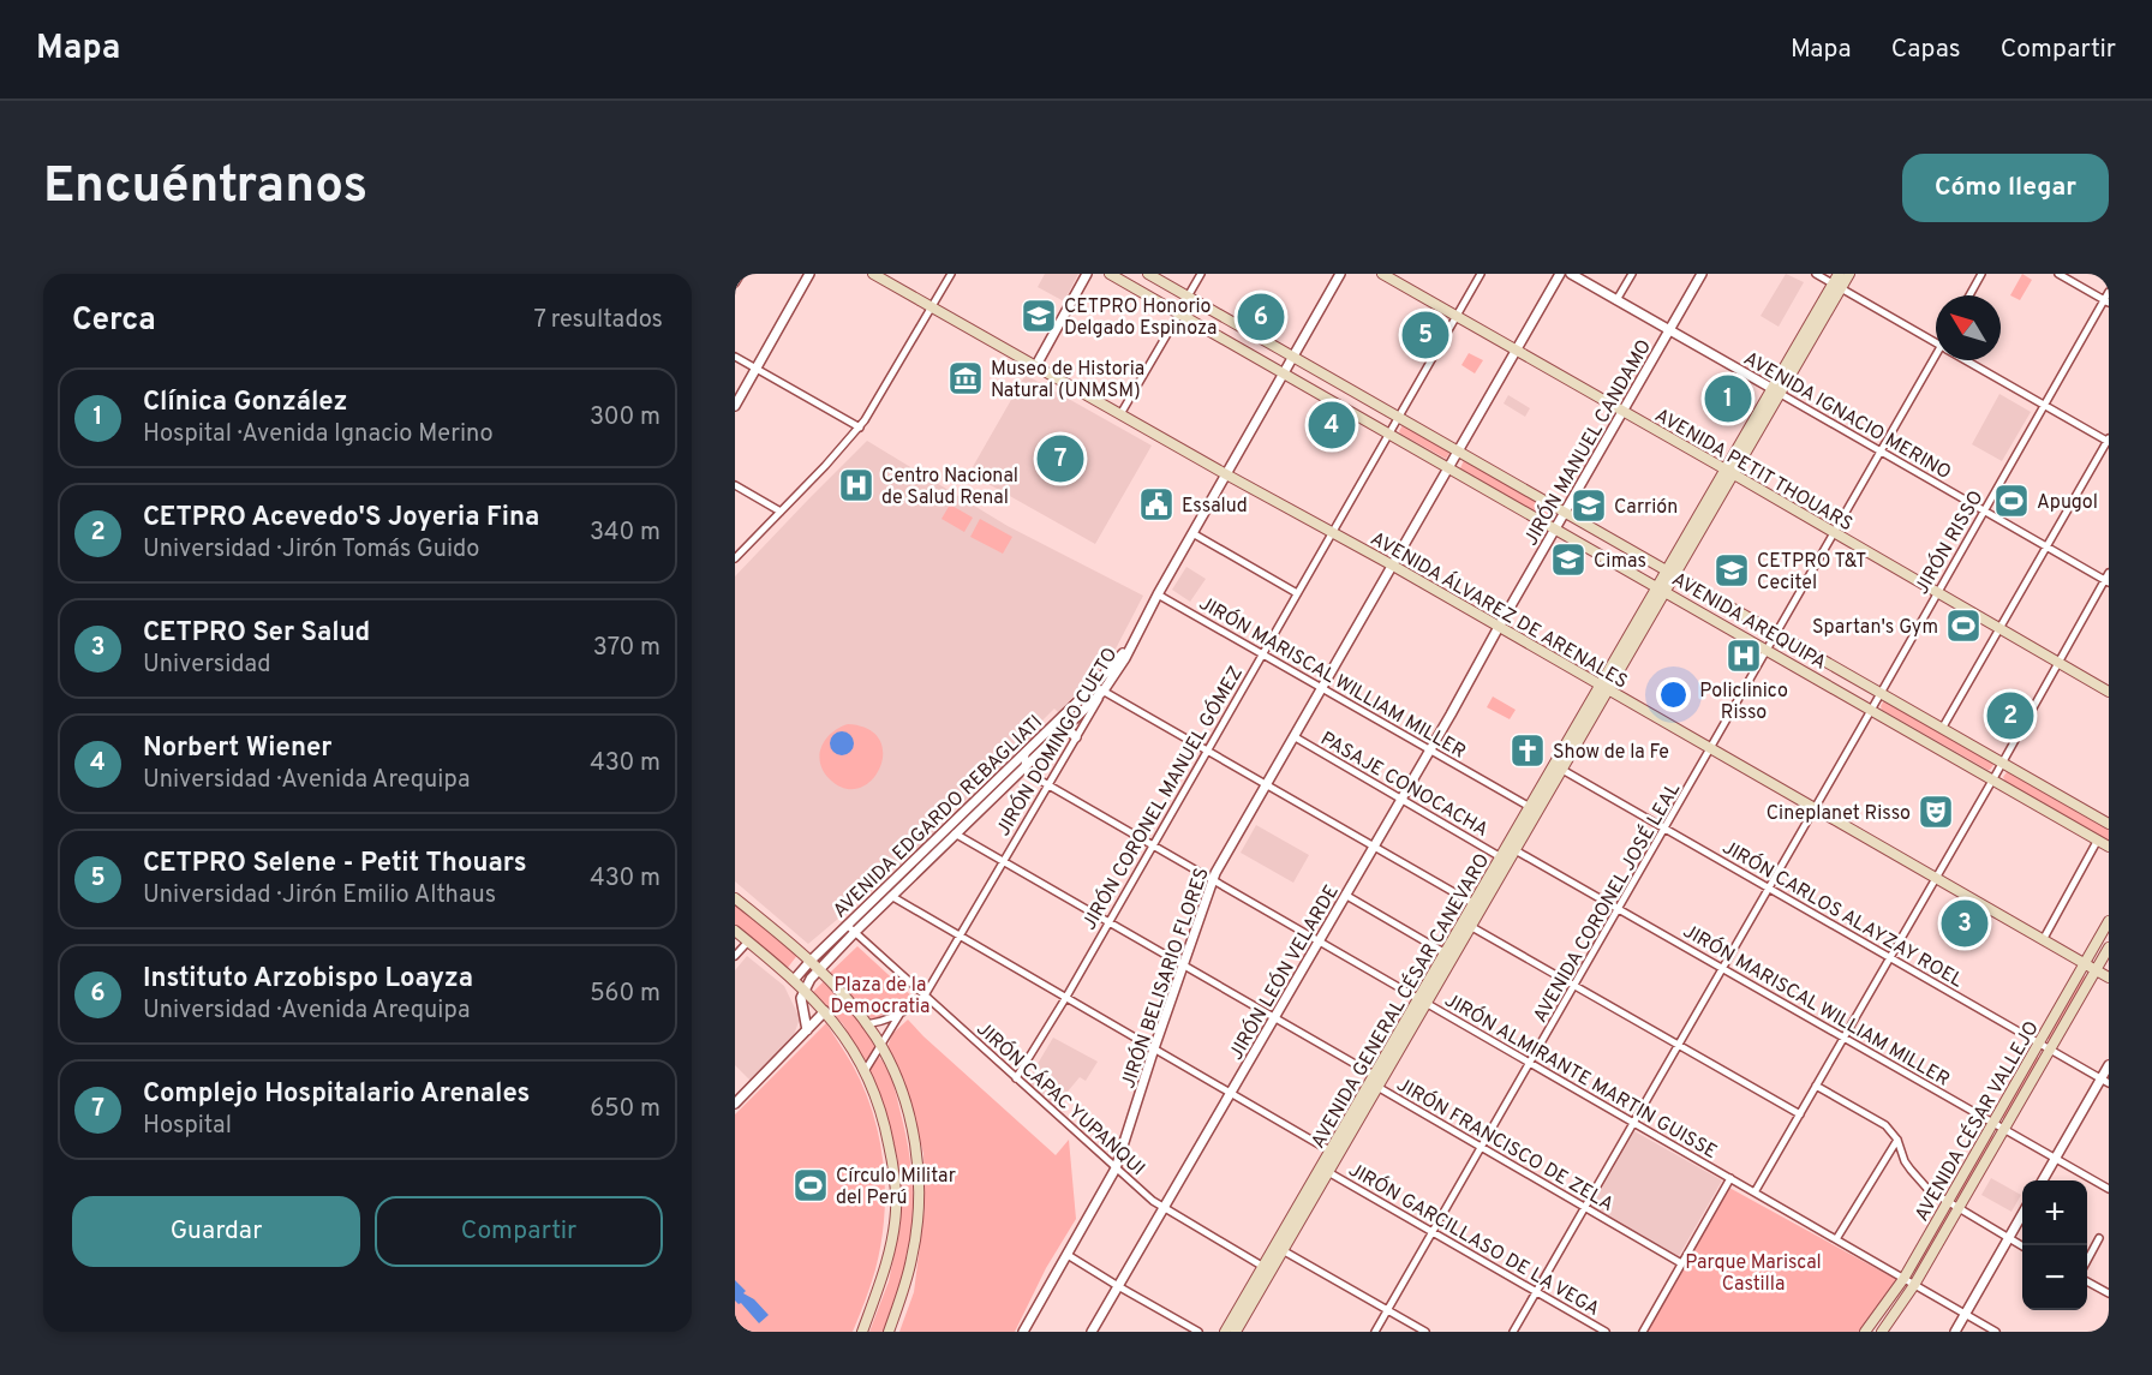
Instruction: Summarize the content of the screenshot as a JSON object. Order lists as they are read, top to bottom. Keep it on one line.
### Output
{"streets":{"main road":["AVENIDA PETIT THOUARS","AVENIDA ÁLVAREZ DE ARENALES","AVENIDA AREQUIPA","AVENIDA GENERAL CÉSAR CANEVARO","AVENIDA CÉSAR VALLEJO"],"street":["AVENIDA IGNACIO MERINO","JIRÓN MANUEL CANDAMO","JIRÓN RISSO","JIRÓN MARISCAL WILLIAM MILLER","JIRÓN DOMINGO CUETO","PASAJE CONOCACHA","JIRÓN CORONEL MANUEL GÓMEZ","AVENIDA EDGARDO REBAGLIATI","AVENIDA CORONEL JOSÉ LEAL","JIRÓN CARLOS ALAYZAY ROEL","JIRÓN LEÓN VELARDE","JIRÓN BELISARIO FLORES","JIRÓN ALMIRANTE MARTIN GUISSE","JIRÓN CÁPAC YUPANQUI","JIRÓN FRANCISCO DE ZELA","JIRÓN GARCILLASO DE LA VEGA"]},"crossings":[["AVENIDA IGNACIO MERINO","JIRÓN MANUEL CANDAMO"],["AVENIDA IGNACIO MERINO","JIRÓN RISSO"],["AVENIDA IGNACIO MERINO","AVENIDA CORONEL JOSÉ LEAL"],["JIRÓN MANUEL CANDAMO","AVENIDA PETIT THOUARS"],["JIRÓN MANUEL CANDAMO","AVENIDA ÁLVAREZ DE ARENALES"],["JIRÓN MANUEL CANDAMO","AVENIDA AREQUIPA"],["JIRÓN MANUEL CANDAMO","JIRÓN LEÓN VELARDE"],["AVENIDA PETIT THOUARS","JIRÓN RISSO"],["AVENIDA PETIT THOUARS","JIRÓN CORONEL MANUEL GÓMEZ"],["AVENIDA PETIT THOUARS","AVENIDA CORONEL JOSÉ LEAL"],["AVENIDA PETIT THOUARS","JIRÓN BELISARIO FLORES"],["JIRÓN RISSO","AVENIDA ÁLVAREZ DE ARENALES"],["JIRÓN RISSO","AVENIDA AREQUIPA"],["JIRÓN RISSO","JIRÓN MARISCAL WILLIAM MILLER"],["JIRÓN RISSO","JIRÓN CARLOS ALAYZAY ROEL"],["JIRÓN RISSO","JIRÓN ALMIRANTE MARTIN GUISSE"],["JIRÓN RISSO","JIRÓN FRANCISCO DE ZELA"],["JIRÓN RISSO","JIRÓN GARCILLASO DE LA VEGA"],["AVENIDA ÁLVAREZ DE ARENALES","JIRÓN DOMINGO CUETO"],["AVENIDA ÁLVAREZ DE ARENALES","JIRÓN CORONEL MANUEL GÓMEZ"],["AVENIDA ÁLVAREZ DE ARENALES","AVENIDA CORONEL JOSÉ LEAL"],["AVENIDA ÁLVAREZ DE ARENALES","JIRÓN LEÓN VELARDE"],["AVENIDA ÁLVAREZ DE ARENALES","JIRÓN BELISARIO FLORES"],["AVENIDA ÁLVAREZ DE ARENALES","AVENIDA GENERAL CÉSAR CANEVARO"],["AVENIDA ÁLVAREZ DE ARENALES","AVENIDA CÉSAR VALLEJO"],["AVENIDA AREQUIPA","JIRÓN DOMINGO CUETO"],["AVENIDA AREQUIPA","JIRÓN CORONEL MANUEL GÓMEZ"],["AVENIDA AREQUIPA","AVENIDA CORONEL JOSÉ LEAL"],["AVENIDA AREQUIPA","JIRÓN BELISARIO FLORES"],["JIRÓN MARISCAL WILLIAM MILLER","JIRÓN DOMINGO CUETO"],["JIRÓN MARISCAL WILLIAM MILLER","JIRÓN CORONEL MANUEL GÓMEZ"],["JIRÓN MARISCAL WILLIAM MILLER","AVENIDA CORONEL JOSÉ LEAL"],["JIRÓN MARISCAL WILLIAM MILLER","JIRÓN LEÓN VELARDE"],["JIRÓN MARISCAL WILLIAM MILLER","JIRÓN BELISARIO FLORES"],["JIRÓN MARISCAL WILLIAM MILLER","AVENIDA GENERAL CÉSAR CANEVARO"],["JIRÓN MARISCAL WILLIAM MILLER","AVENIDA CÉSAR VALLEJO"],["JIRÓN DOMINGO CUETO","AVENIDA EDGARDO REBAGLIATI"],["JIRÓN DOMINGO CUETO","JIRÓN ALMIRANTE MARTIN GUISSE"],["JIRÓN DOMINGO CUETO","JIRÓN CÁPAC YUPANQUI"],["JIRÓN DOMINGO CUETO","JIRÓN FRANCISCO DE ZELA"],["JIRÓN DOMINGO CUETO","JIRÓN GARCILLASO DE LA VEGA"],["PASAJE CONOCACHA","JIRÓN LEÓN VELARDE"],["PASAJE CONOCACHA","JIRÓN BELISARIO FLORES"],["PASAJE CONOCACHA","AVENIDA GENERAL CÉSAR CANEVARO"],["JIRÓN CORONEL MANUEL GÓMEZ","JIRÓN ALMIRANTE MARTIN GUISSE"],["JIRÓN CORONEL MANUEL GÓMEZ","JIRÓN CÁPAC YUPANQUI"],["JIRÓN CORONEL MANUEL GÓMEZ","JIRÓN FRANCISCO DE ZELA"],["JIRÓN CORONEL MANUEL GÓMEZ","JIRÓN GARCILLASO DE LA VEGA"],["AVENIDA EDGARDO REBAGLIATI","JIRÓN ALMIRANTE MARTIN GUISSE"],["AVENIDA EDGARDO REBAGLIATI","JIRÓN CÁPAC YUPANQUI"],["AVENIDA EDGARDO REBAGLIATI","JIRÓN FRANCISCO DE ZELA"],["AVENIDA EDGARDO REBAGLIATI","JIRÓN GARCILLASO DE LA VEGA"],["AVENIDA CORONEL JOSÉ LEAL","JIRÓN CARLOS ALAYZAY ROEL"],["AVENIDA CORONEL JOSÉ LEAL","JIRÓN ALMIRANTE MARTIN GUISSE"],["AVENIDA CORONEL JOSÉ LEAL","JIRÓN FRANCISCO DE ZELA"],["AVENIDA CORONEL JOSÉ LEAL","JIRÓN GARCILLASO DE LA VEGA"],["JIRÓN CARLOS ALAYZAY ROEL","AVENIDA GENERAL CÉSAR CANEVARO"],["JIRÓN CARLOS ALAYZAY ROEL","AVENIDA CÉSAR VALLEJO"],["JIRÓN LEÓN VELARDE","JIRÓN ALMIRANTE MARTIN GUISSE"],["JIRÓN LEÓN VELARDE","JIRÓN CÁPAC YUPANQUI"],["JIRÓN LEÓN VELARDE","JIRÓN FRANCISCO DE ZELA"],["JIRÓN LEÓN VELARDE","JIRÓN GARCILLASO DE LA VEGA"],["JIRÓN BELISARIO FLORES","JIRÓN ALMIRANTE MARTIN GUISSE"],["JIRÓN BELISARIO FLORES","JIRÓN CÁPAC YUPANQUI"],["JIRÓN BELISARIO FLORES","JIRÓN FRANCISCO DE ZELA"],["JIRÓN BELISARIO FLORES","JIRÓN GARCILLASO DE LA VEGA"],["AVENIDA GENERAL CÉSAR CANEVARO","JIRÓN ALMIRANTE MARTIN GUISSE"],["AVENIDA GENERAL CÉSAR CANEVARO","JIRÓN CÁPAC YUPANQUI"],["AVENIDA GENERAL CÉSAR CANEVARO","JIRÓN FRANCISCO DE ZELA"],["AVENIDA GENERAL CÉSAR CANEVARO","JIRÓN GARCILLASO DE LA VEGA"],["JIRÓN ALMIRANTE MARTIN GUISSE","AVENIDA CÉSAR VALLEJO"]],"parks":["Plaza de la Democratia","Parque Mariscal Castilla"],"places":{"school or university":["CETPRO Honorio Delgado Espinoza","Carrión","Cimas","CETPRO T&T Cecitel"],"museum":["Museo de Historia Natural (UNMSM)"],"hospital":["Centro Nacional de Salud Renal","Policlinico Risso"],"sports":["Apugol","Spartan's Gym","Círculo Militar del Perú"],"public building":["Essalud"],"church":["Show de la Fe"],"theatre":["Cineplanet Risso"]},"north":"top left","page":{"header":"Mapa","nav":["Mapa","Capas","Compartir"],"buttons":["Cómo llegar",["Guardar","Compartir"]],"title":"Encuéntranos","heading":["Cerca","7 resultados"],"pins":["6","5","1","4","7","2","3"],"list":[{"mark":"1","name":"Clínica González","note":"Hospital · Avenida Ignacio Merino","value":"300 m"},{"mark":"2","name":"CETPRO Acevedo'S Joyeria Fina","note":"Universidad · Jirón Tomás Guido","value":"340 m"},{"mark":"3","name":"CETPRO Ser Salud","note":"Universidad","value":"370 m"},{"mark":"4","name":"Norbert Wiener","note":"Universidad · Avenida Arequipa","value":"430 m"},{"mark":"5","name":"CETPRO Selene - Petit Thouars","note":"Universidad · Jirón Emilio Althaus","value":"430 m"},{"mark":"6","name":"Instituto Arzobispo Loayza","note":"Universidad · Avenida Arequipa","value":"560 m"},{"mark":"7","name":"Complejo Hospitalario Arenales","note":"Hospital","value":"650 m"}],"map_buttons":["+","−"]}}
